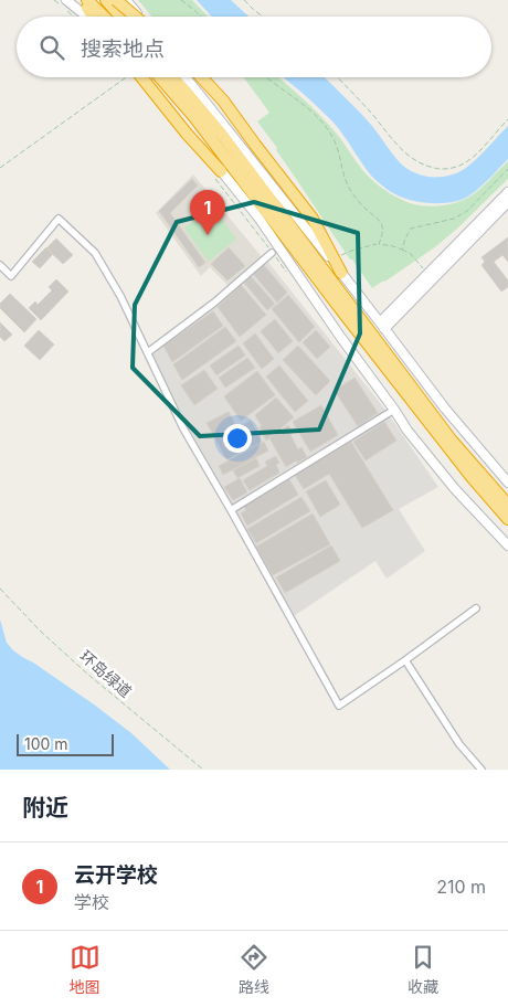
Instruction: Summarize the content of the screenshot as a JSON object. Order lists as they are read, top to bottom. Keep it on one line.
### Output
{"streets":{"path":["环岛绿道"]},"scale_bar":"100 m","page":{"search":"搜索地点","pins":"1","scale":"100 m","heading":"附近","list":[{"mark":"1","name":"云开学校","note":"学校","value":"210 m"}],"nav":["地图","路线","收藏"]}}
